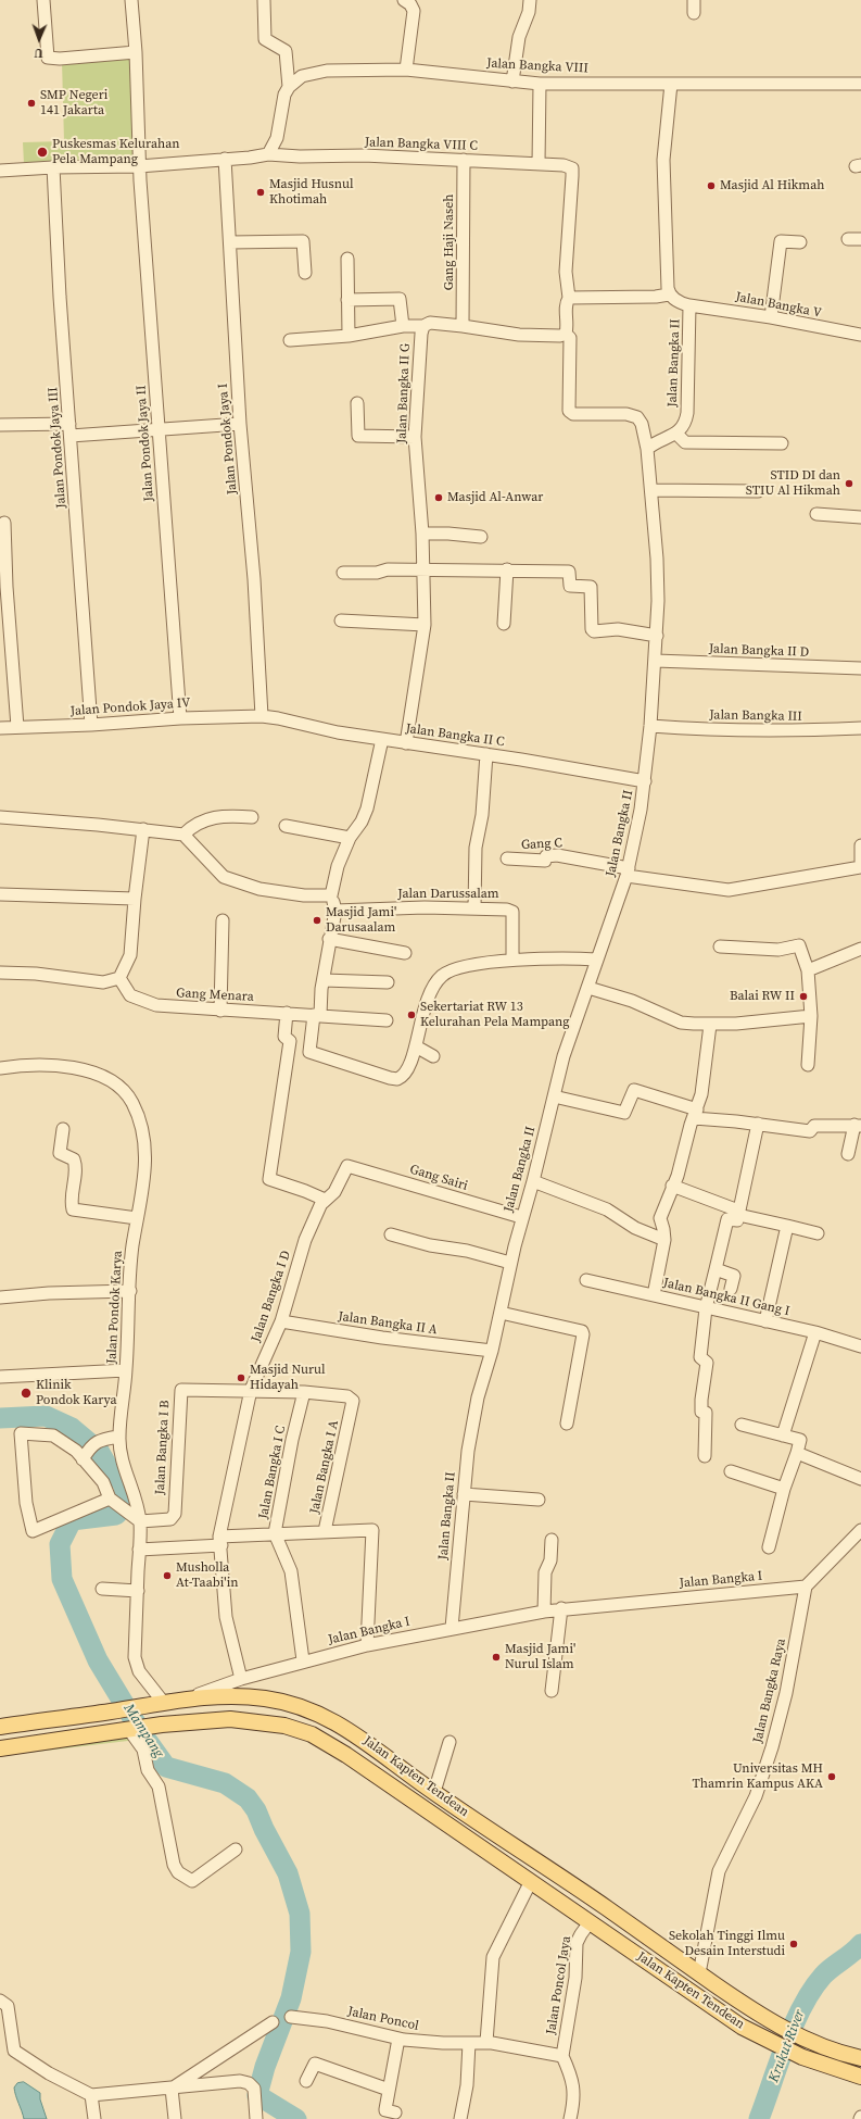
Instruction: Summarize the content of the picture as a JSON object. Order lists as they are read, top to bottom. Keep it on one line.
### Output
{"streets":{"main road":["Jalan Kapten Tendean"],"street":["Jalan Bangka VIII","Jalan Bangka VIII C","Gang Haji Naseh","Jalan Bangka V","Jalan Bangka II","Jalan Bangka II G","Jalan Pondok Jaya I","Jalan Pondok Jaya II","Jalan Pondok Jaya III","Jalan Bangka II D","Jalan Pondok Jaya IV","Jalan Bangka III","Jalan Bangka II C","Gang C","Jalan Darussalam","Gang Menara","Gang Sairi","Jalan Bangka I D","Jalan Bangka II Gang I","Jalan Pondok Karya","Jalan Bangka II A","Jalan Bangka I B","Jalan Bangka I A","Jalan Bangka I C","Jalan Bangka I","Jalan Bangka Raya","Jalan Poncol Jaya","Jalan Poncol"]},"crossings":[["Jalan Bangka VIII C","Gang Haji Naseh"],["Jalan Bangka VIII C","Jalan Pondok Jaya I"],["Jalan Bangka VIII C","Jalan Pondok Jaya II"],["Jalan Bangka VIII C","Jalan Pondok Jaya III"],["Jalan Bangka V","Jalan Bangka II"],["Jalan Bangka II","Jalan Bangka II D"],["Jalan Bangka II","Jalan Bangka III"],["Jalan Bangka II","Jalan Bangka II C"],["Jalan Bangka II","Gang C"],["Jalan Bangka II","Gang Sairi"],["Jalan Bangka II","Jalan Bangka II A"],["Jalan Bangka II","Jalan Bangka I"],["Jalan Bangka II G","Jalan Bangka II C"],["Jalan Pondok Jaya I","Jalan Pondok Jaya IV"],["Jalan Pondok Jaya I","Jalan Bangka II C"],["Jalan Pondok Jaya II","Jalan Pondok Jaya IV"],["Jalan Pondok Jaya III","Jalan Pondok Jaya IV"],["Jalan Pondok Jaya IV","Jalan Bangka II C"],["Gang Sairi","Jalan Bangka I D"],["Jalan Bangka I D","Jalan Bangka II A"],["Jalan Bangka I D","Jalan Bangka I B"],["Jalan Bangka I D","Jalan Bangka I"],["Jalan Pondok Karya","Jalan Bangka I B"],["Jalan Pondok Karya","Jalan Kapten Tendean"],["Jalan Bangka I A","Jalan Bangka I C"],["Jalan Bangka I A","Jalan Bangka I"],["Jalan Bangka I C","Jalan Bangka I"],["Jalan Bangka I","Jalan Bangka Raya"],["Jalan Bangka I","Jalan Kapten Tendean"],["Jalan Bangka Raya","Jalan Kapten Tendean"],["Jalan Kapten Tendean","Jalan Poncol Jaya"],["Jalan Poncol Jaya","Jalan Poncol"]],"water":["Mampang","Krukut River"],"places":["SMP Negeri 141 Jakarta","Puskesmas Kelurahan Pela Mampang","Masjid Al Hikmah","Masjid Husnul Khotimah","STID DI dan STIU Al Hikmah","Masjid Al-Anwar","Masjid Jami' Darusaalam","Balai RW II","Sekertariat RW 13 Kelurahan Pela Mampang","Masjid Nurul Hidayah","Klinik Pondok Karya","Musholla At-Taabi'in","Masjid Jami' Nurul Islam","Universitas MH Thamrin Kampus AKA","Sekolah Tinggi Ilmu Desain Interstudi"],"north":"bottom"}
